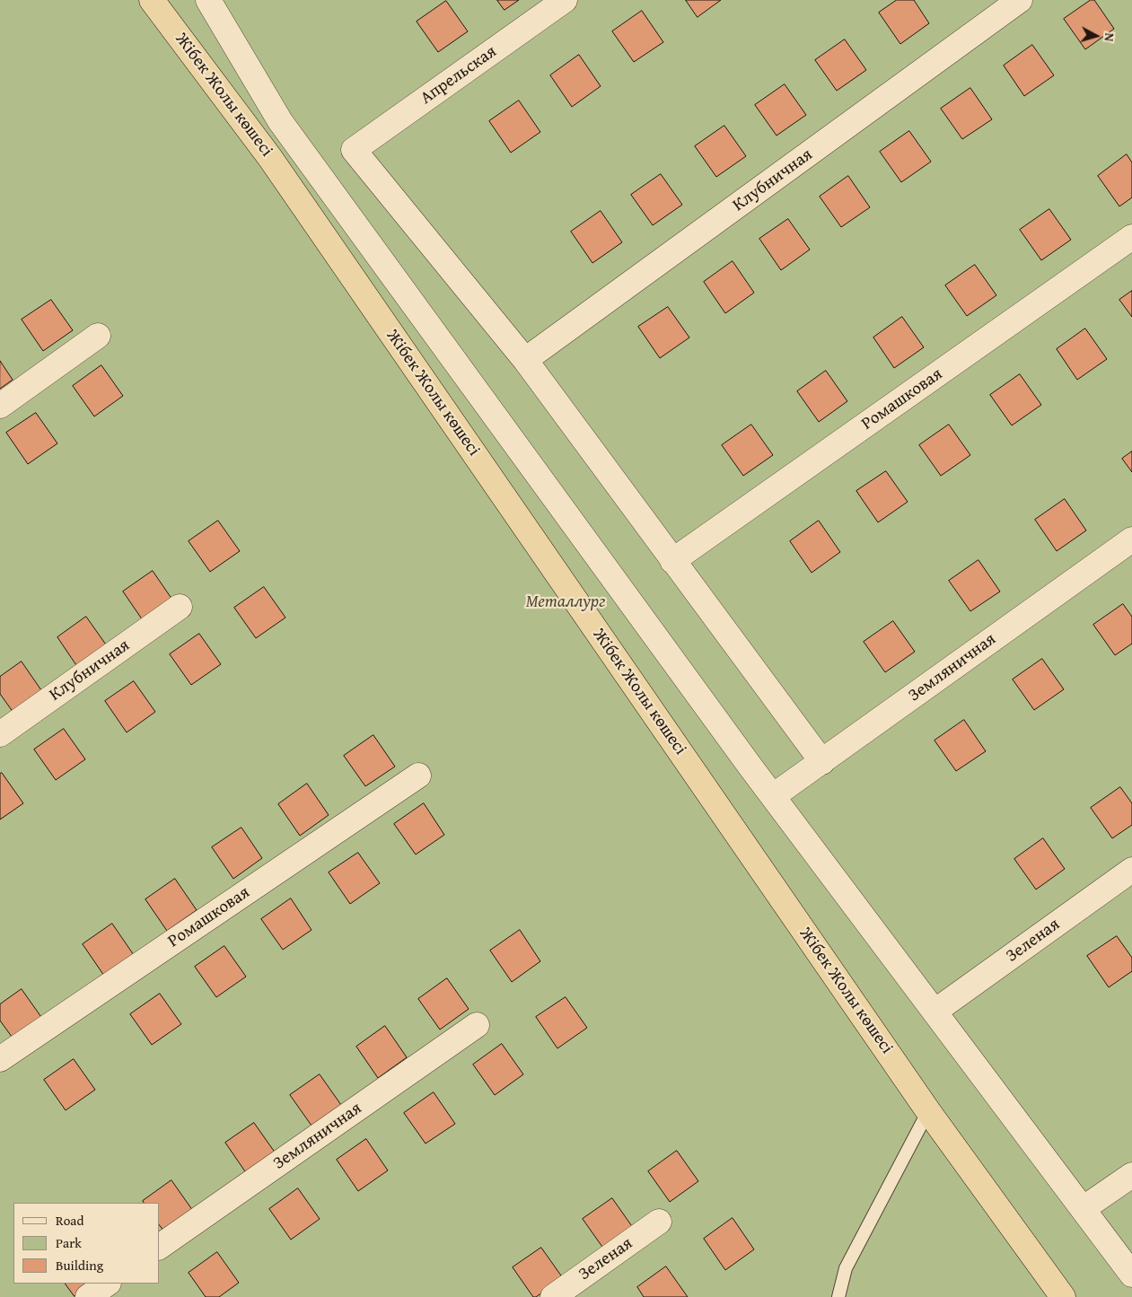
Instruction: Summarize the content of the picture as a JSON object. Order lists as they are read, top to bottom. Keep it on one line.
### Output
{"streets":{"highway":["Жібек Жолы көшесі"],"street":["Апрельская","Клубничная","Ромашковая","Земляничная","Зеленая"]},"crossings":[["Апрельская","Клубничная"]],"parks":["Металлург"],"legend":["Road","Park","Building"],"north":"right"}
